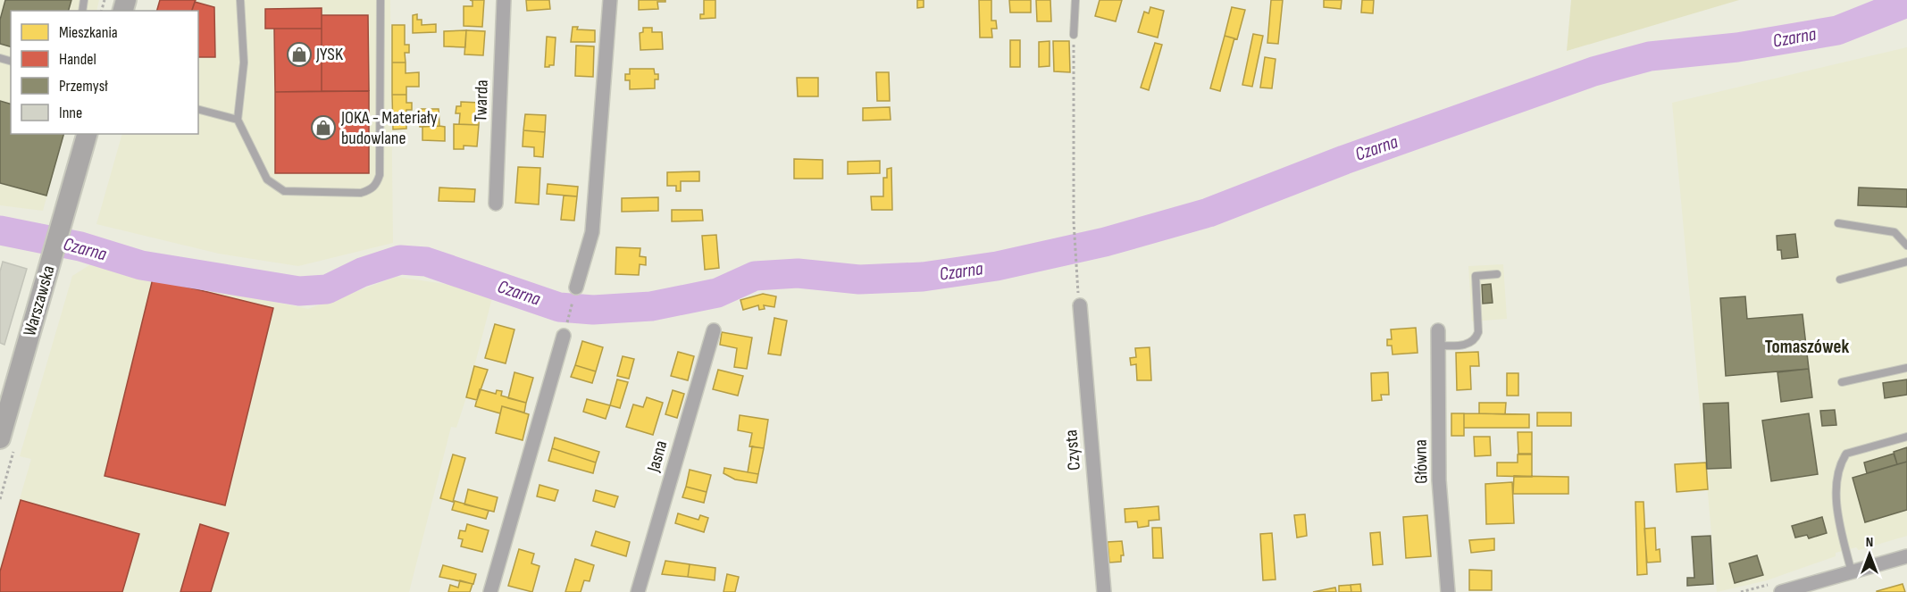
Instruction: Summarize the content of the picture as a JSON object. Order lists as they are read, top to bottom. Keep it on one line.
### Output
{"streets":{"main road":["Warszawska"],"street":["Twarda","Czysta","Jasna","Główna"]},"districts":["Tomaszówek"],"water":["Czarna"],"places":{"shop":["JYSK","JOKA - Materiały budowlane"]},"legend":["Mieszkania","Handel","Przemysł","Inne"],"north":"top"}
